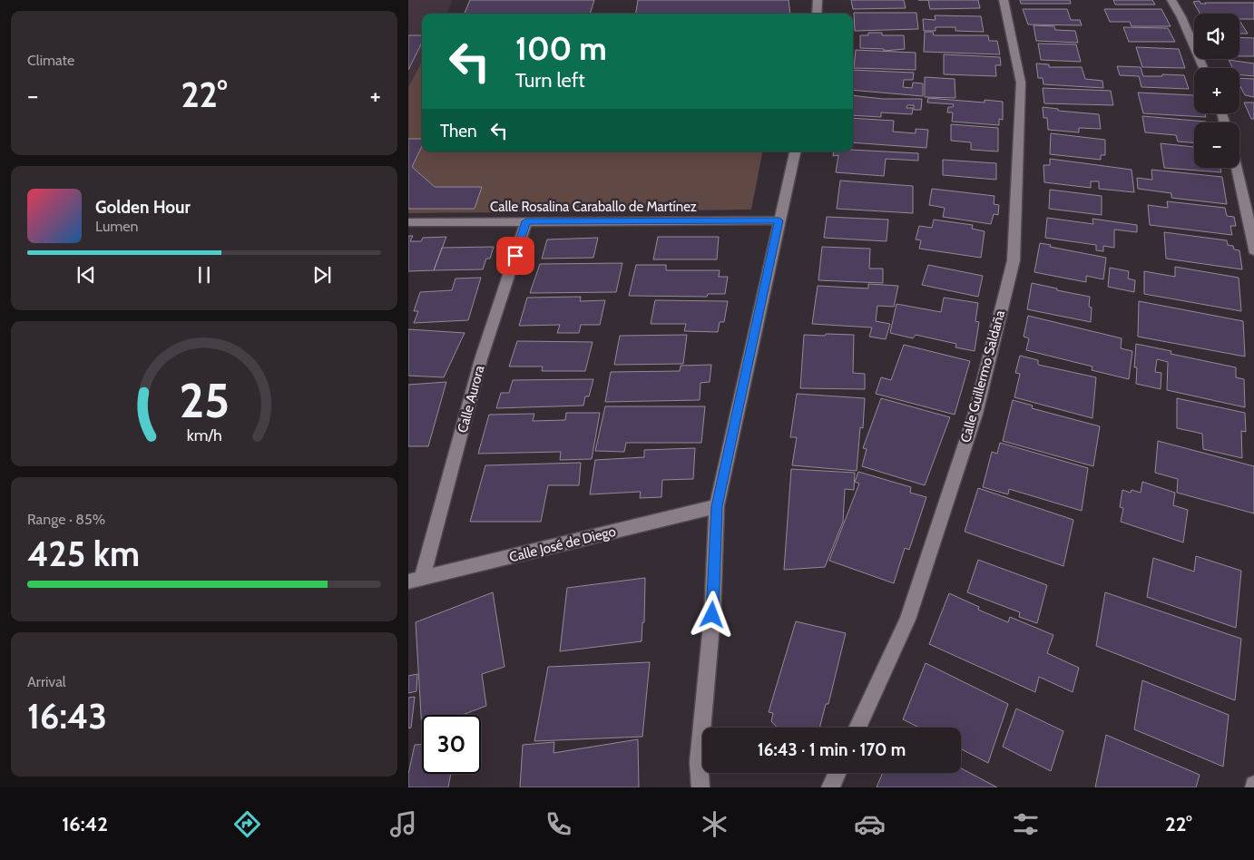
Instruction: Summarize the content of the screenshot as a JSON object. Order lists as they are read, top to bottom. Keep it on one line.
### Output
{"streets":{"street":["Calle Rosalina Caraballo de Martínez","Calle Guillermo Saldaña","Calle Aurora","Calle José de Diego"]},"crossings":[["Calle Rosalina Caraballo de Martínez","Calle Aurora"],["Calle Aurora","Calle José de Diego"]],"page":{"tile":["Climate",["Range · 85%","425 km"],["Arrival","16:43"]],"map_buttons":["+","−"],"turn":["100 m","Turn left"],"heat":["−","22°","+"],"then":"Then","song":["Golden Hour","Lumen"],"limit":"30","trip":"16:43 · 1 min · 170 m","tabs":["16:42","22°"],"gauge":["25","km/h"]}}
